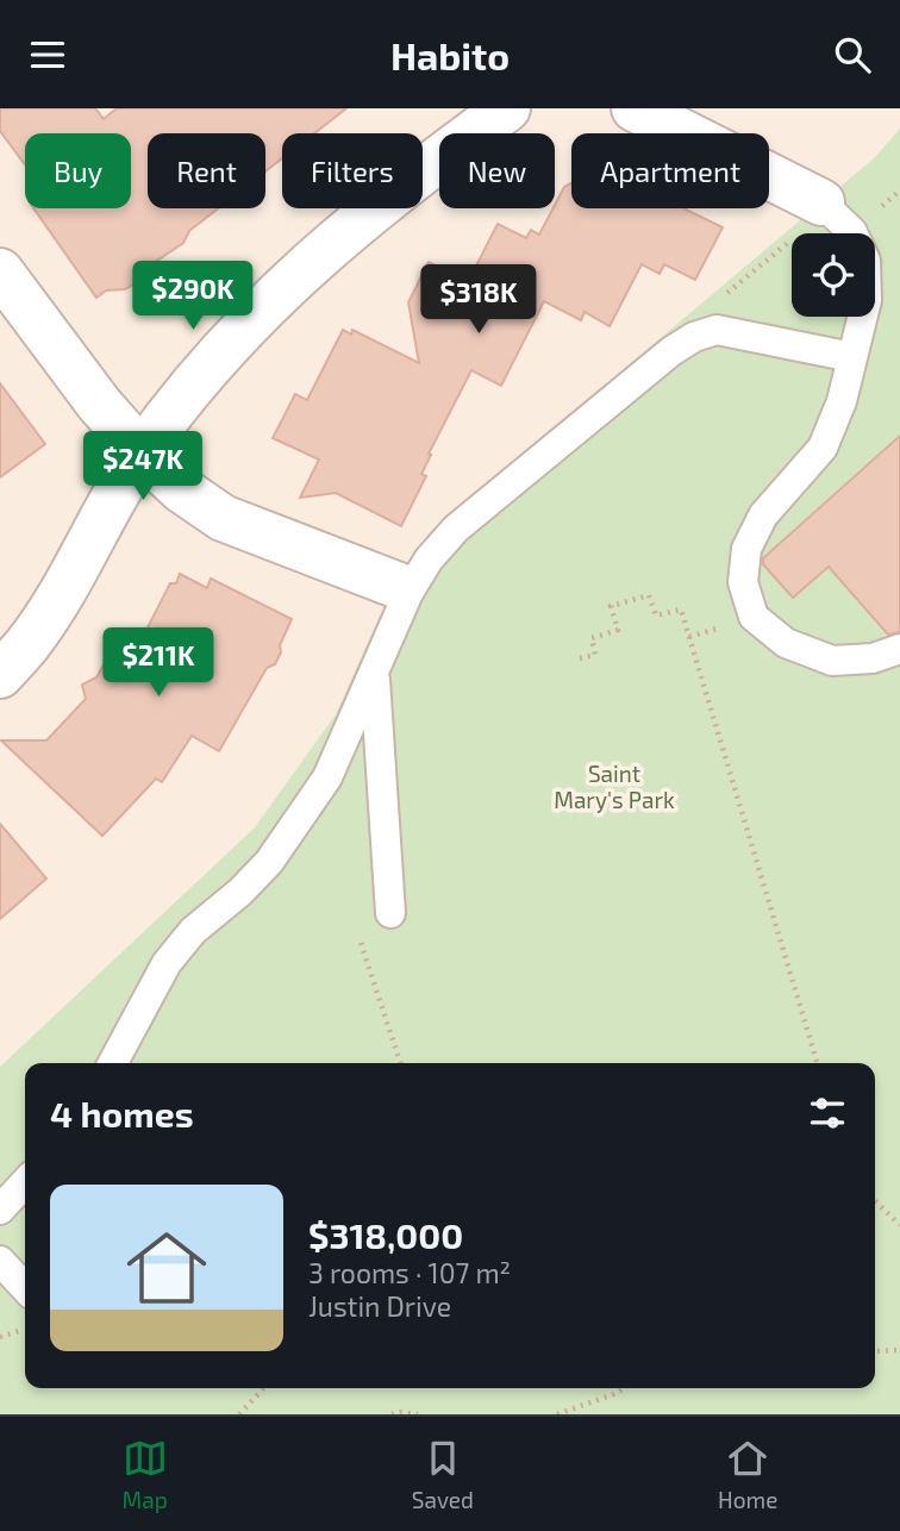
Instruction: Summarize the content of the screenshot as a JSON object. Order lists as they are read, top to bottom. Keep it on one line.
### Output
{"parks":["Saint Mary's Park"],"page":{"header":"Habito","chip":["Buy","Rent","Filters","New","Apartment"],"price":["$290K","$318K","$247K","$211K"],"heading":"4 homes","list":[{"name":"$318,000","note":"3 rooms · 107 m² · Justin Drive"}],"tabs":["Map","Saved","Home"]}}
